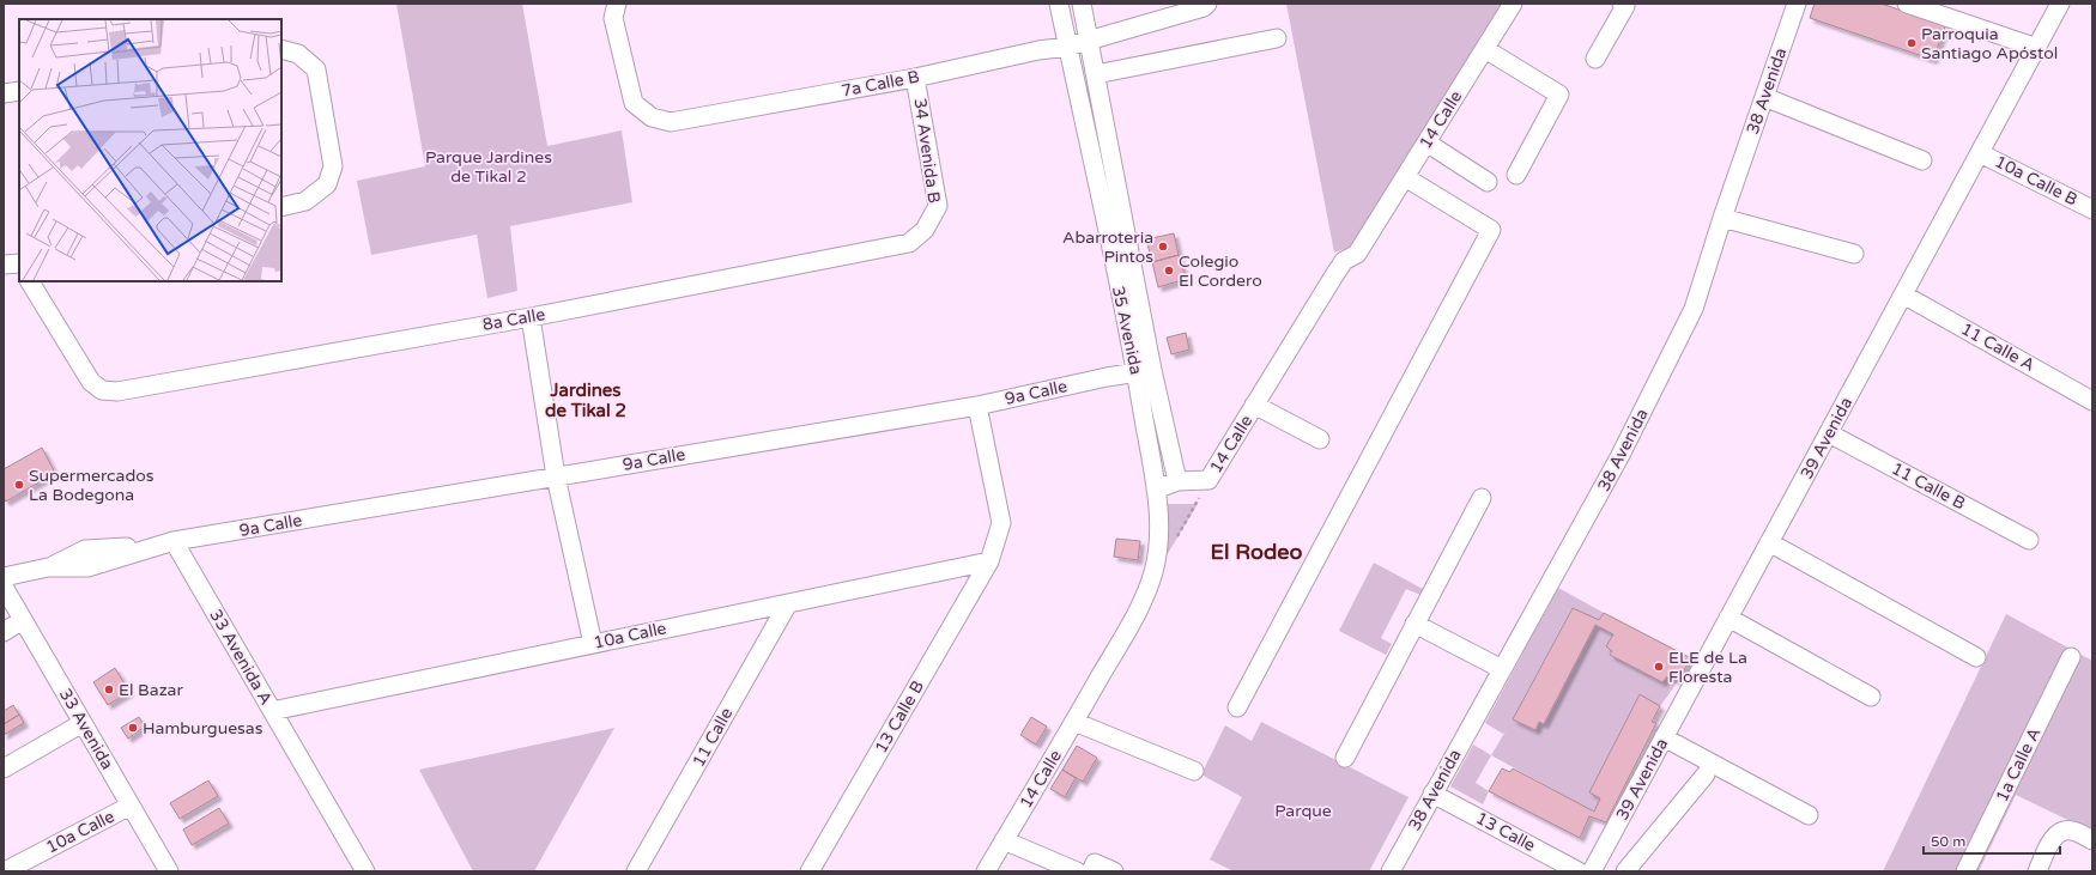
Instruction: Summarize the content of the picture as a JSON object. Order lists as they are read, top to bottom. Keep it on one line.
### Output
{"streets":{"street":["7a Calle B","38 Avenida","14 Calle","34 Avenida B","10a Calle B","8a Calle","35 Avenida","11 Calle A","9a Calle","39 Avenida","11 Calle B","10a Calle","33 Avenida A","13 Calle B","33 Avenida","11 Calle","1a Calle A","13 Calle"]},"crossings":[["7a Calle B","34 Avenida B"],["7a Calle B","35 Avenida"],["38 Avenida","13 Calle"],["14 Calle","35 Avenida"],["34 Avenida B","8a Calle"],["10a Calle B","39 Avenida"],["35 Avenida","9a Calle"],["11 Calle A","39 Avenida"],["9a Calle","33 Avenida A"],["9a Calle","13 Calle B"],["39 Avenida","11 Calle B"],["10a Calle","33 Avenida A"],["10a Calle","13 Calle B"],["10a Calle","33 Avenida"],["10a Calle","11 Calle"]],"districts":["Jardines de Tikal 2","El Rodeo"],"parks":["Parque Jardines de Tikal 2","Parque"],"places":["Parroquia Santiago Apóstol","Abarroteria Pintos","Colegio El Cordero","Supermercados La Bodegona","ELE de La Floresta","El Bazar","Hamburguesas"],"scale_bar":"50 m"}
